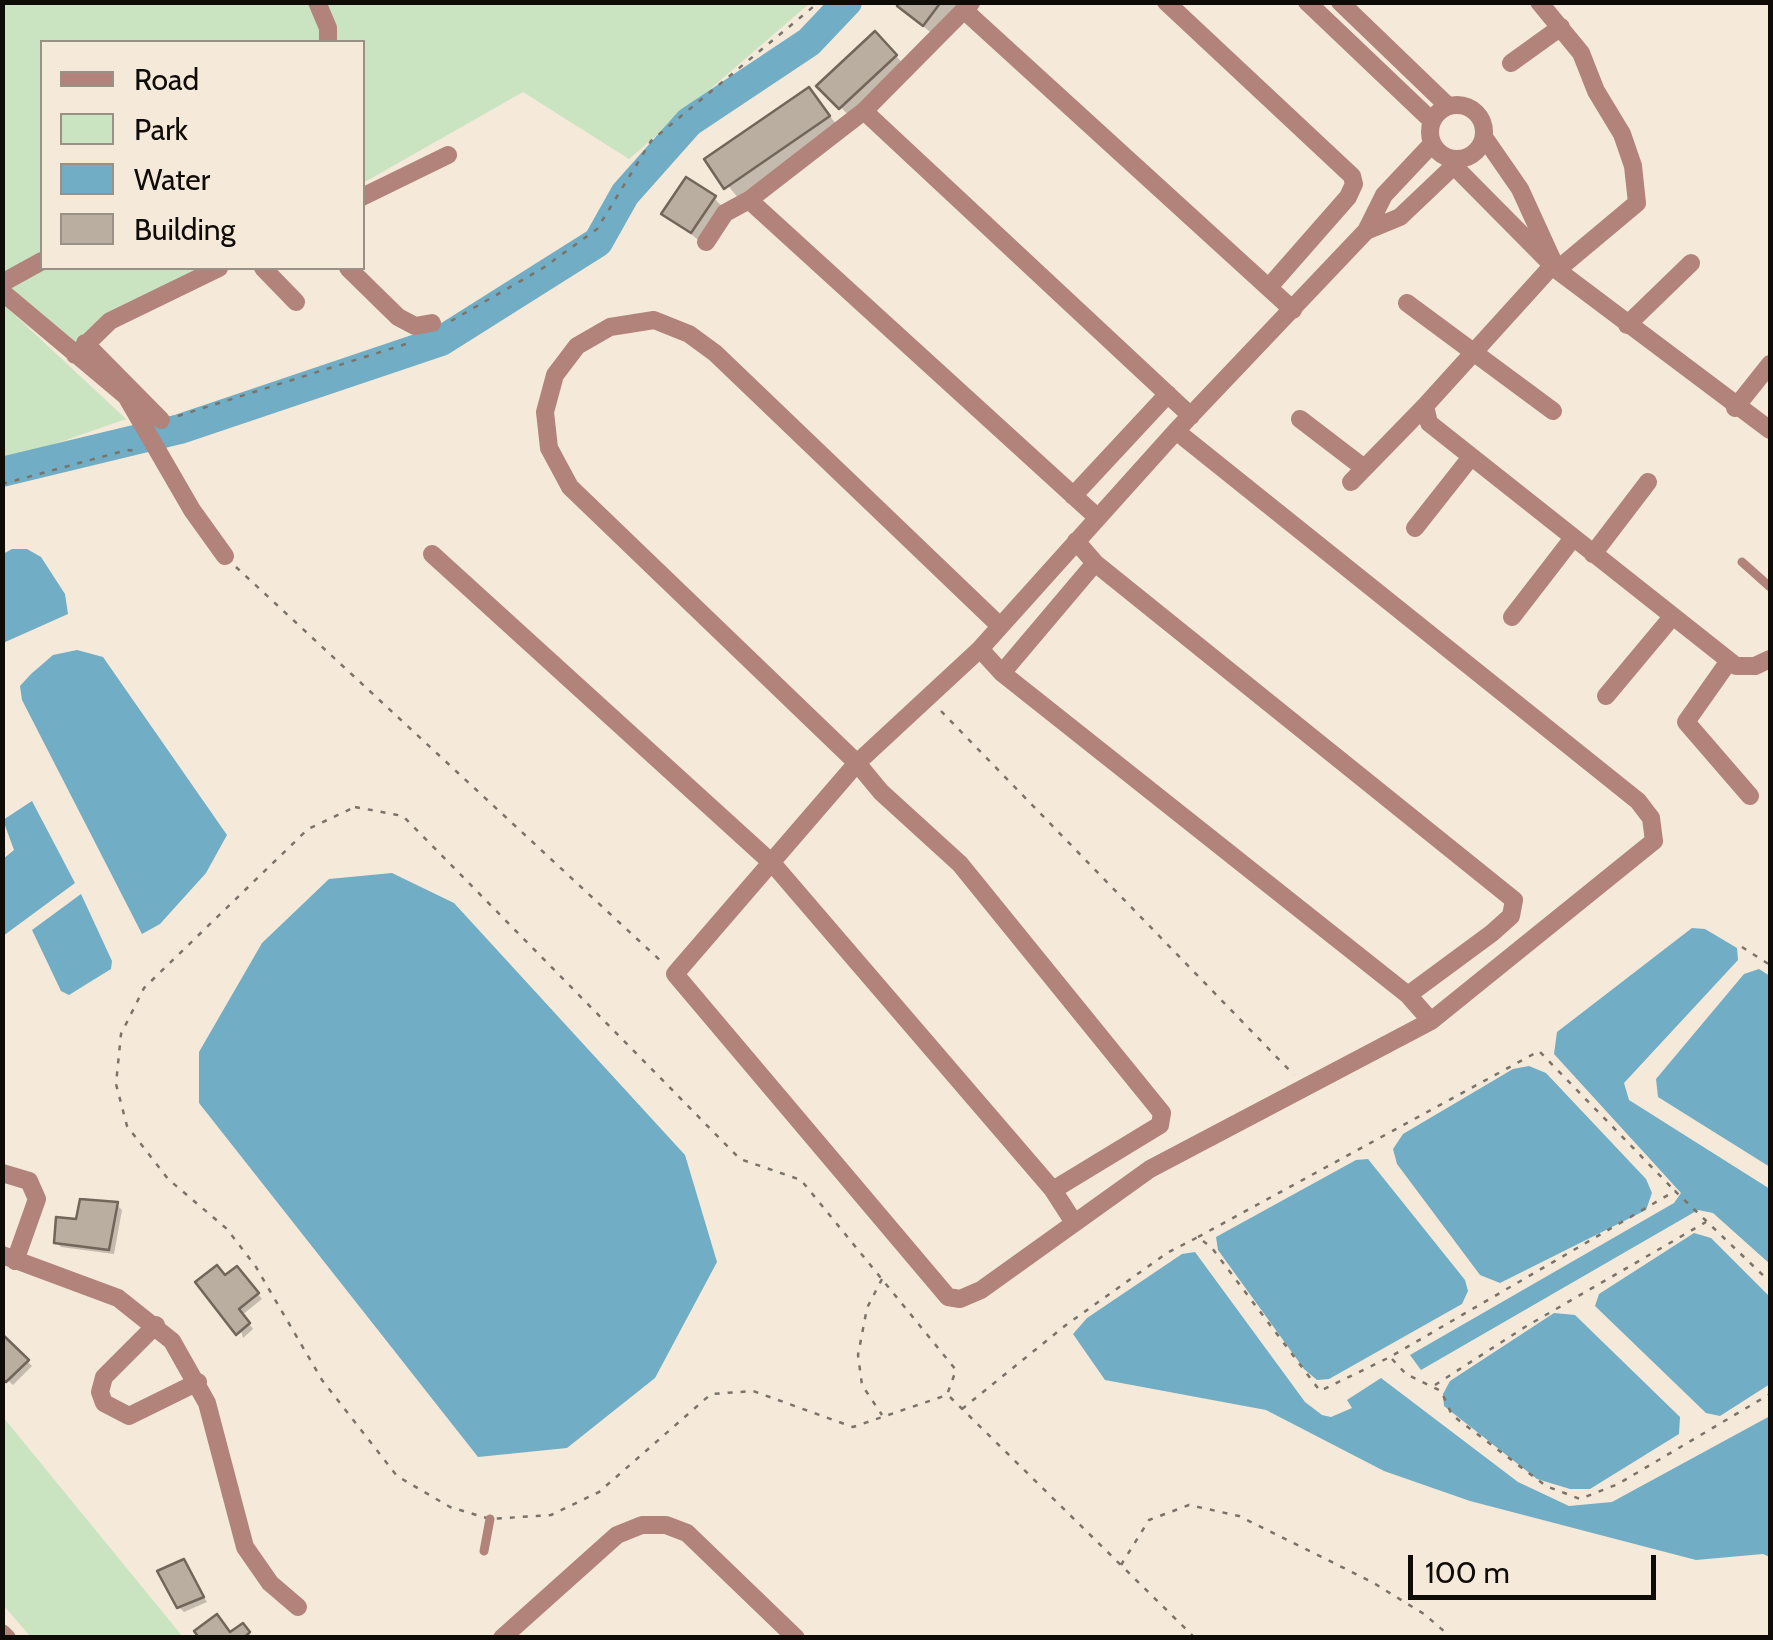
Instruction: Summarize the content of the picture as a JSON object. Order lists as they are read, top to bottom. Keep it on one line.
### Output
{"legend":["Road","Park","Water","Building"],"scale_bar":"100 m"}
